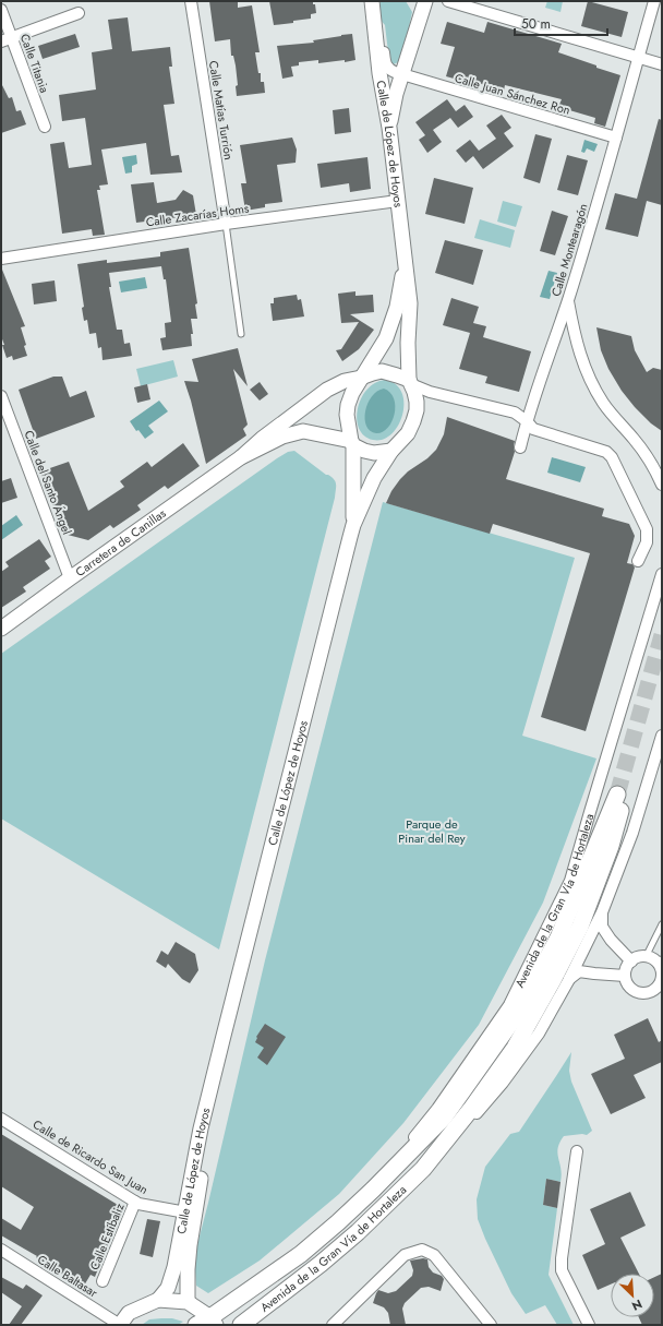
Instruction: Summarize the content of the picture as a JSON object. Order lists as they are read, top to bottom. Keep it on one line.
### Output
{"streets":{"main road":["Avenida de la Gran Vía de Hortaleza"],"street":["Calle Titania","Calle Juan Sánchez Ron","Calle Matías Turrión","Calle de López de Hoyos","Calle Zacarías Homs","Calle Montearagón","Calle del Santo Ángel","Carretera de Canillas","Calle de Ricardo San Juan","Calle Estíbaliz","Calle Baltasar"]},"crossings":[["Calle Juan Sánchez Ron","Calle de López de Hoyos"],["Calle Juan Sánchez Ron","Calle Montearagón"],["Calle Matías Turrión","Calle Zacarías Homs"],["Calle de López de Hoyos","Calle Zacarías Homs"],["Calle de López de Hoyos","Carretera de Canillas"],["Calle de López de Hoyos","Calle de Ricardo San Juan"],["Calle del Santo Ángel","Carretera de Canillas"],["Calle de Ricardo San Juan","Calle Estíbaliz"]],"parks":["Parque de Pinar del Rey"],"scale_bar":"50 m","north":"bottom right"}
